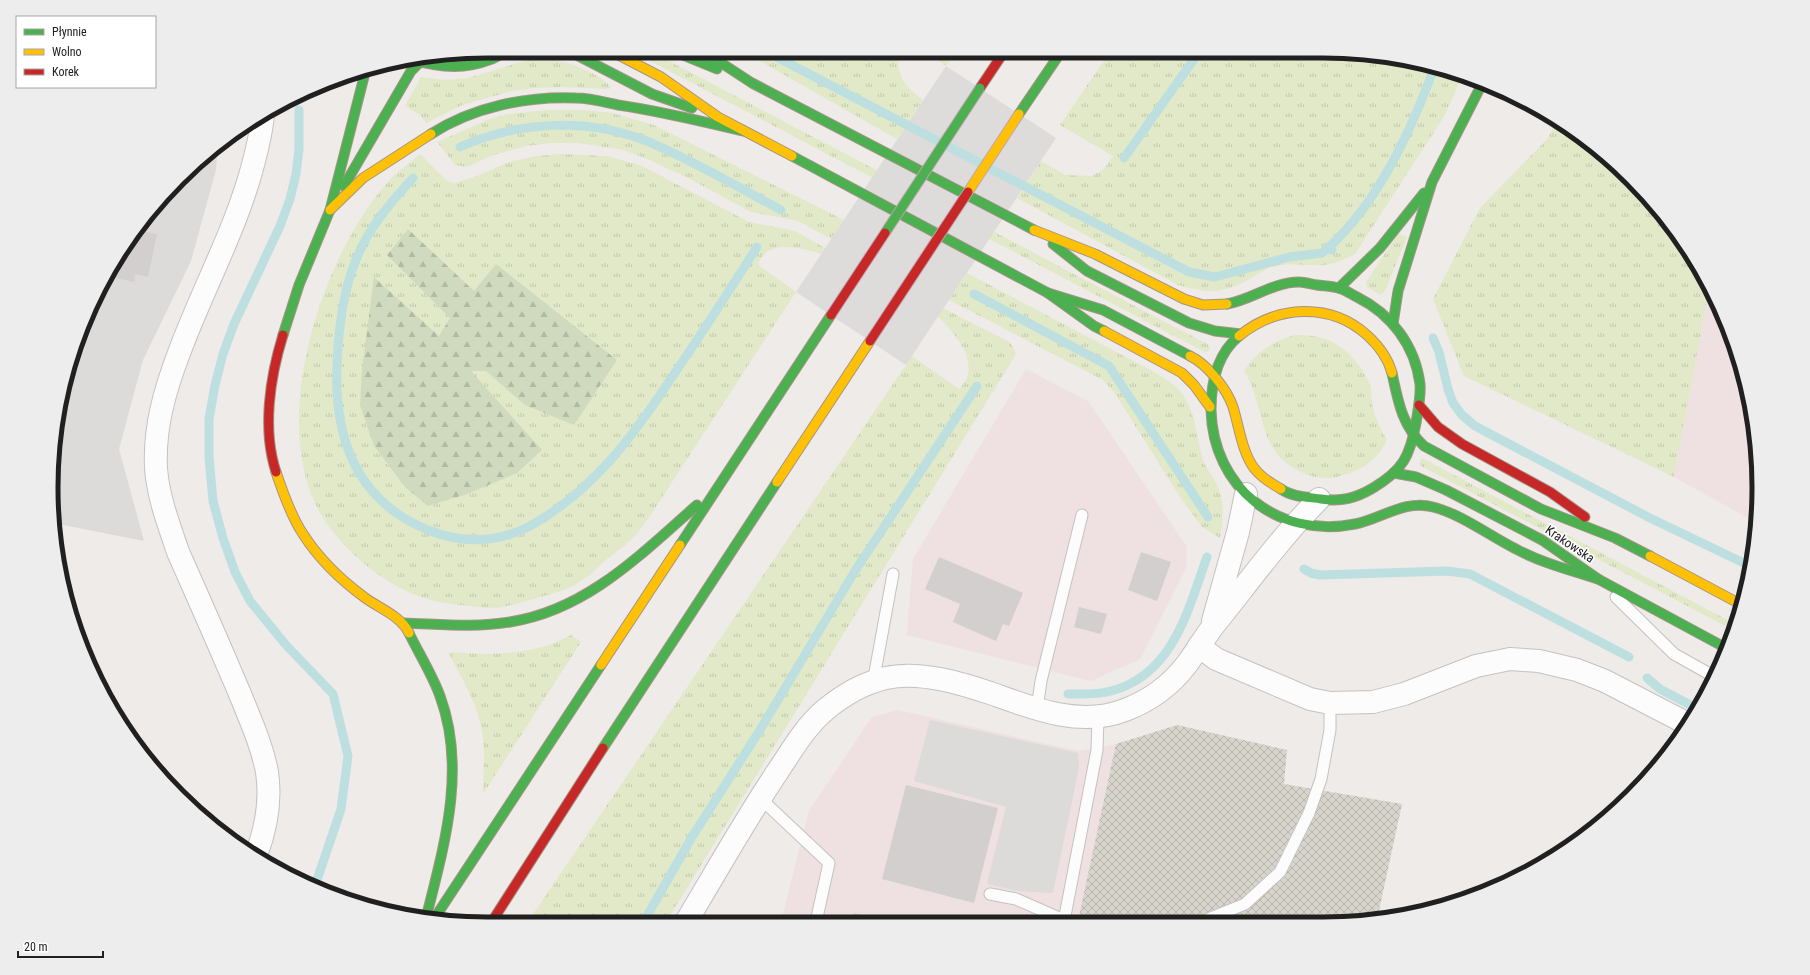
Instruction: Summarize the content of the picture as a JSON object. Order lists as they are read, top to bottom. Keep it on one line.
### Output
{"streets":{"main road":["Krakowska"]},"legend":["Płynnie","Wolno","Korek"],"scale_bar":"20 m"}
